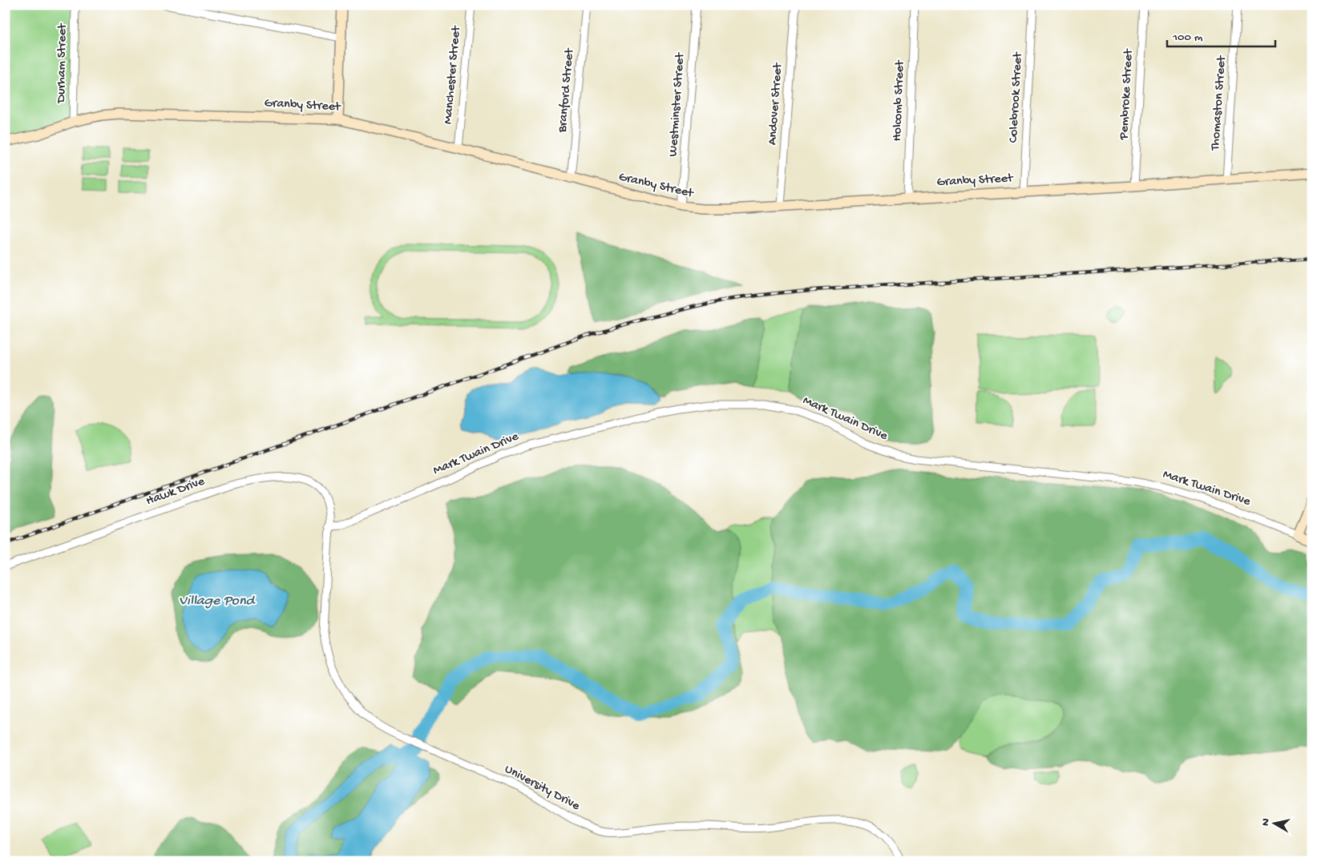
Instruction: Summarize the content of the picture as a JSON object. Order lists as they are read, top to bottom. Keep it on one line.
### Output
{"streets":{"main road":["Granby Street","Mark Twain Drive"],"street":["Durham Street","Manchester Street","Branford Street","Pembroke Street","Colebrook Street","Holcomb Street","Thomaston Street","Andover Street","Westminster Street","Hawk Drive","University Drive"]},"crossings":[["Durham Street","Granby Street"],["Manchester Street","Granby Street"],["Branford Street","Granby Street"],["Pembroke Street","Granby Street"],["Colebrook Street","Granby Street"],["Holcomb Street","Granby Street"],["Thomaston Street","Granby Street"],["Andover Street","Granby Street"],["Westminster Street","Granby Street"],["Mark Twain Drive","Hawk Drive"],["Mark Twain Drive","University Drive"],["Hawk Drive","University Drive"]],"water":["Village Pond"],"scale_bar":"100 m","north":"left"}
